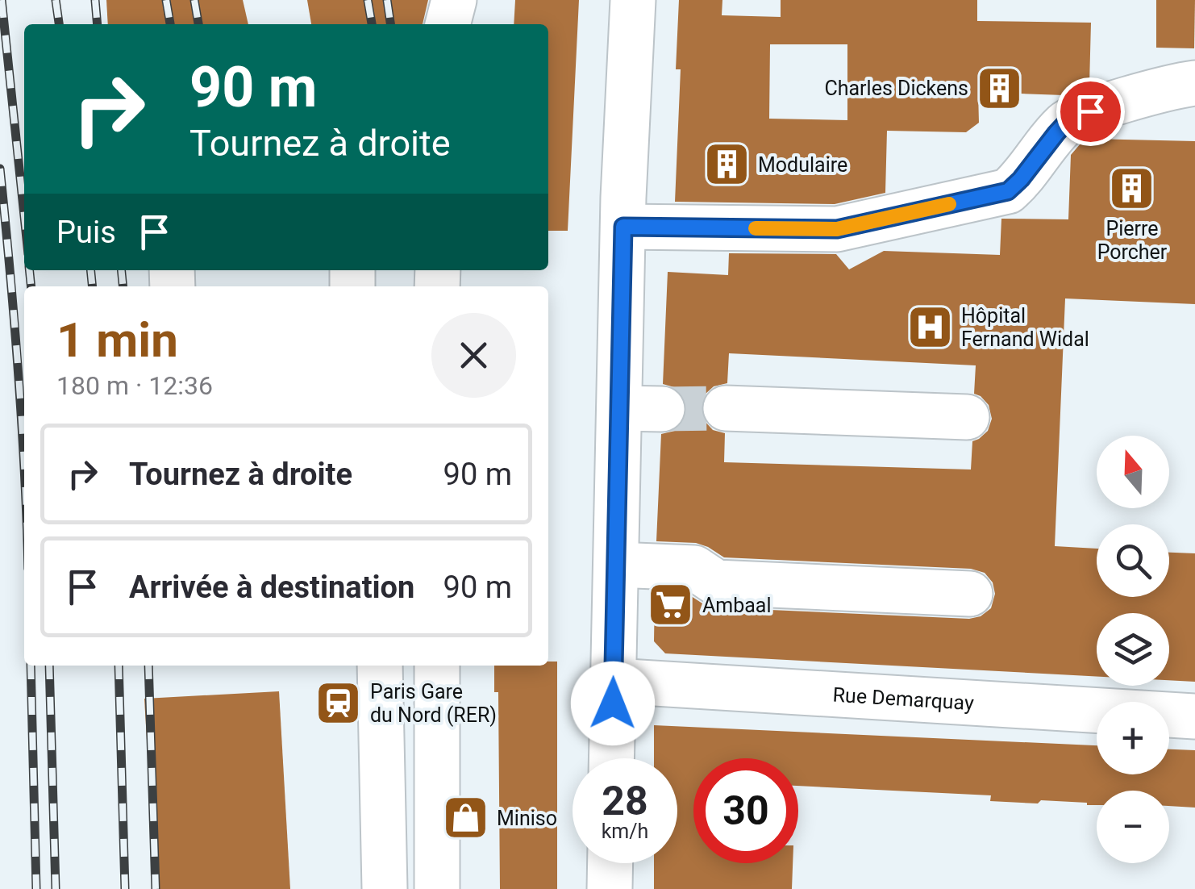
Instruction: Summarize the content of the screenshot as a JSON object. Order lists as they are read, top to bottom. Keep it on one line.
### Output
{"streets":{"street":["Rue Demarquay"]},"places":{"building":["Charles Dickens","Modulaire","Pierre Porcher"],"hospital":["Hôpital Fernand Widal"],"supermarket":["Ambaal"],"station":["Paris Gare du Nord (RER)"],"shop":["Miniso"]},"north":"top","page":{"turn":["90 m","Tournez à droite"],"then":"Puis","heading":["1 min","180 m · 12:36"],"list":[{"name":"Tournez à droite","value":"90 m"},{"name":"Arrivée à destination","value":"90 m"}],"map_buttons":["+","−"],"speed":"28 km/h","limit":"30"}}
